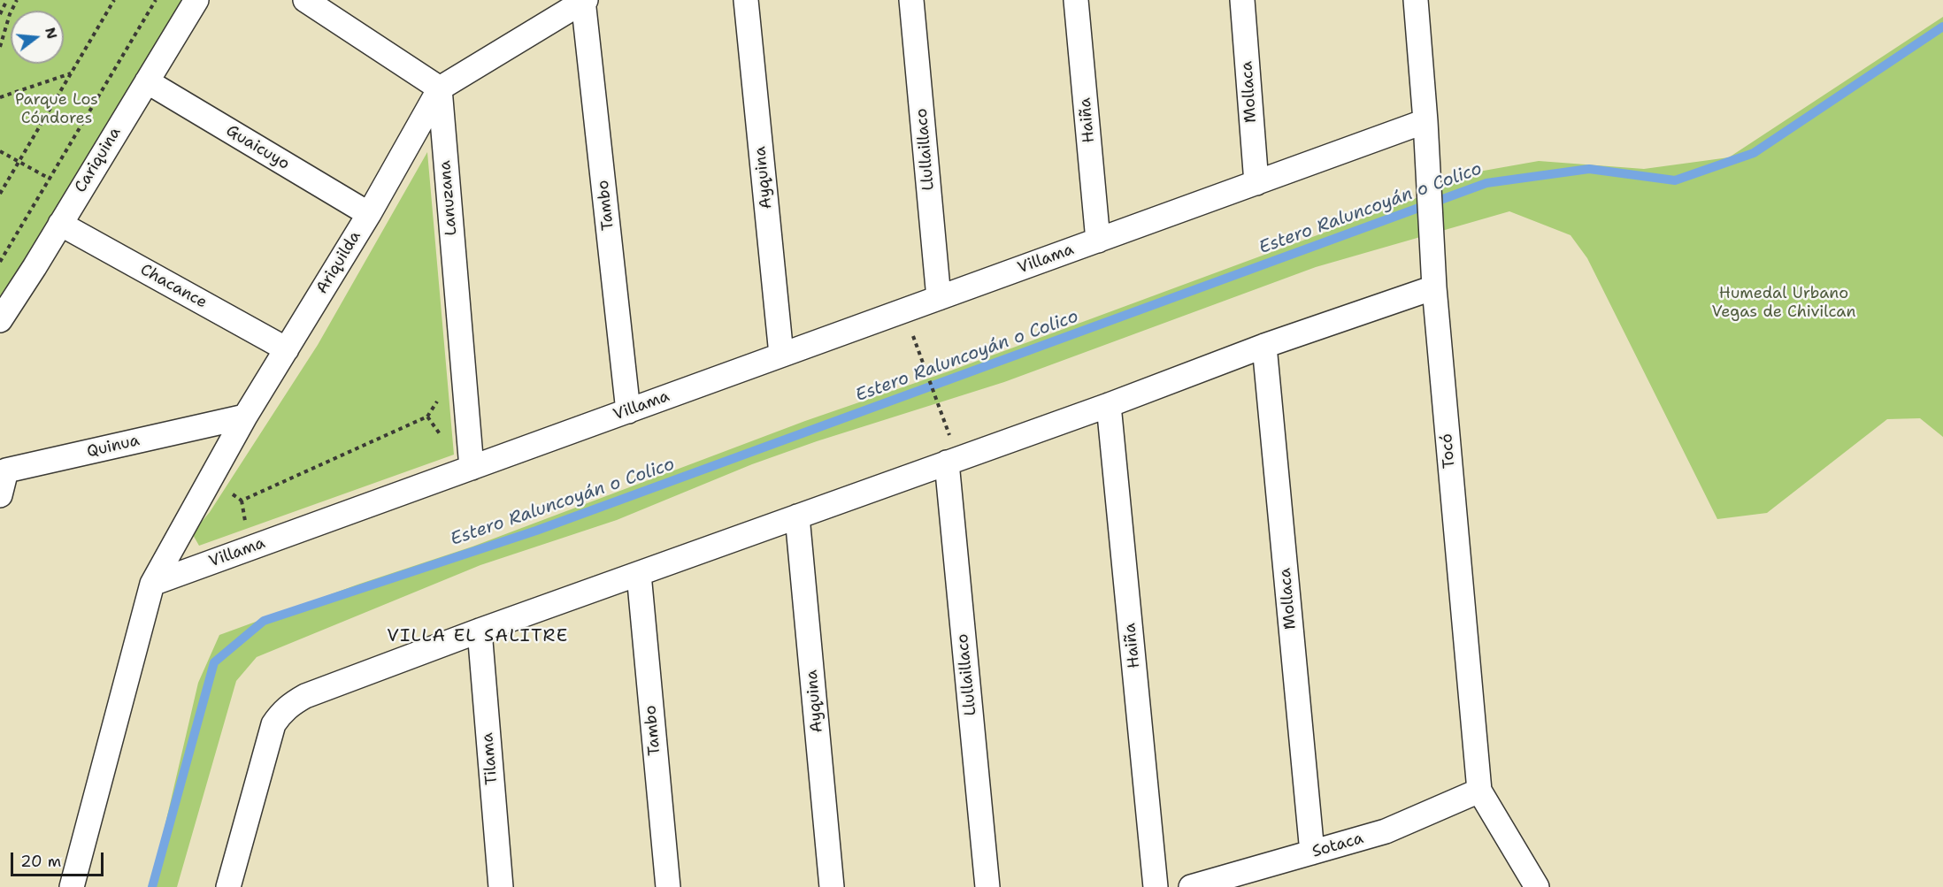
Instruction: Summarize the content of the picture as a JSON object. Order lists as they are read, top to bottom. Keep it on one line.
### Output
{"streets":{"street":["Mollaca","Haiña","Guaicuyo","Llullaillaco","Cariquina","Ayquina","Lanuzana","Tambo","Villama","Ariquilda","Chacance","Quinua","Tocó","Tilama","Sotaca"]},"crossings":[["Mollaca","Villama"],["Mollaca","Sotaca"],["Haiña","Villama"],["Guaicuyo","Cariquina"],["Guaicuyo","Ariquilda"],["Llullaillaco","Villama"],["Cariquina","Chacance"],["Ayquina","Villama"],["Lanuzana","Villama"],["Lanuzana","Ariquilda"],["Tambo","Villama"],["Tambo","Ariquilda"],["Villama","Ariquilda"],["Villama","Tocó"],["Ariquilda","Chacance"],["Ariquilda","Quinua"],["Tocó","Sotaca"]],"districts":["VILLA EL SALITRE"],"water":["Estero Raluncoyán o Colico"],"parks":["Parque Los Cóndores","Humedal Urbano Vegas de Chivilcan"],"scale_bar":"20 m","north":"right"}
